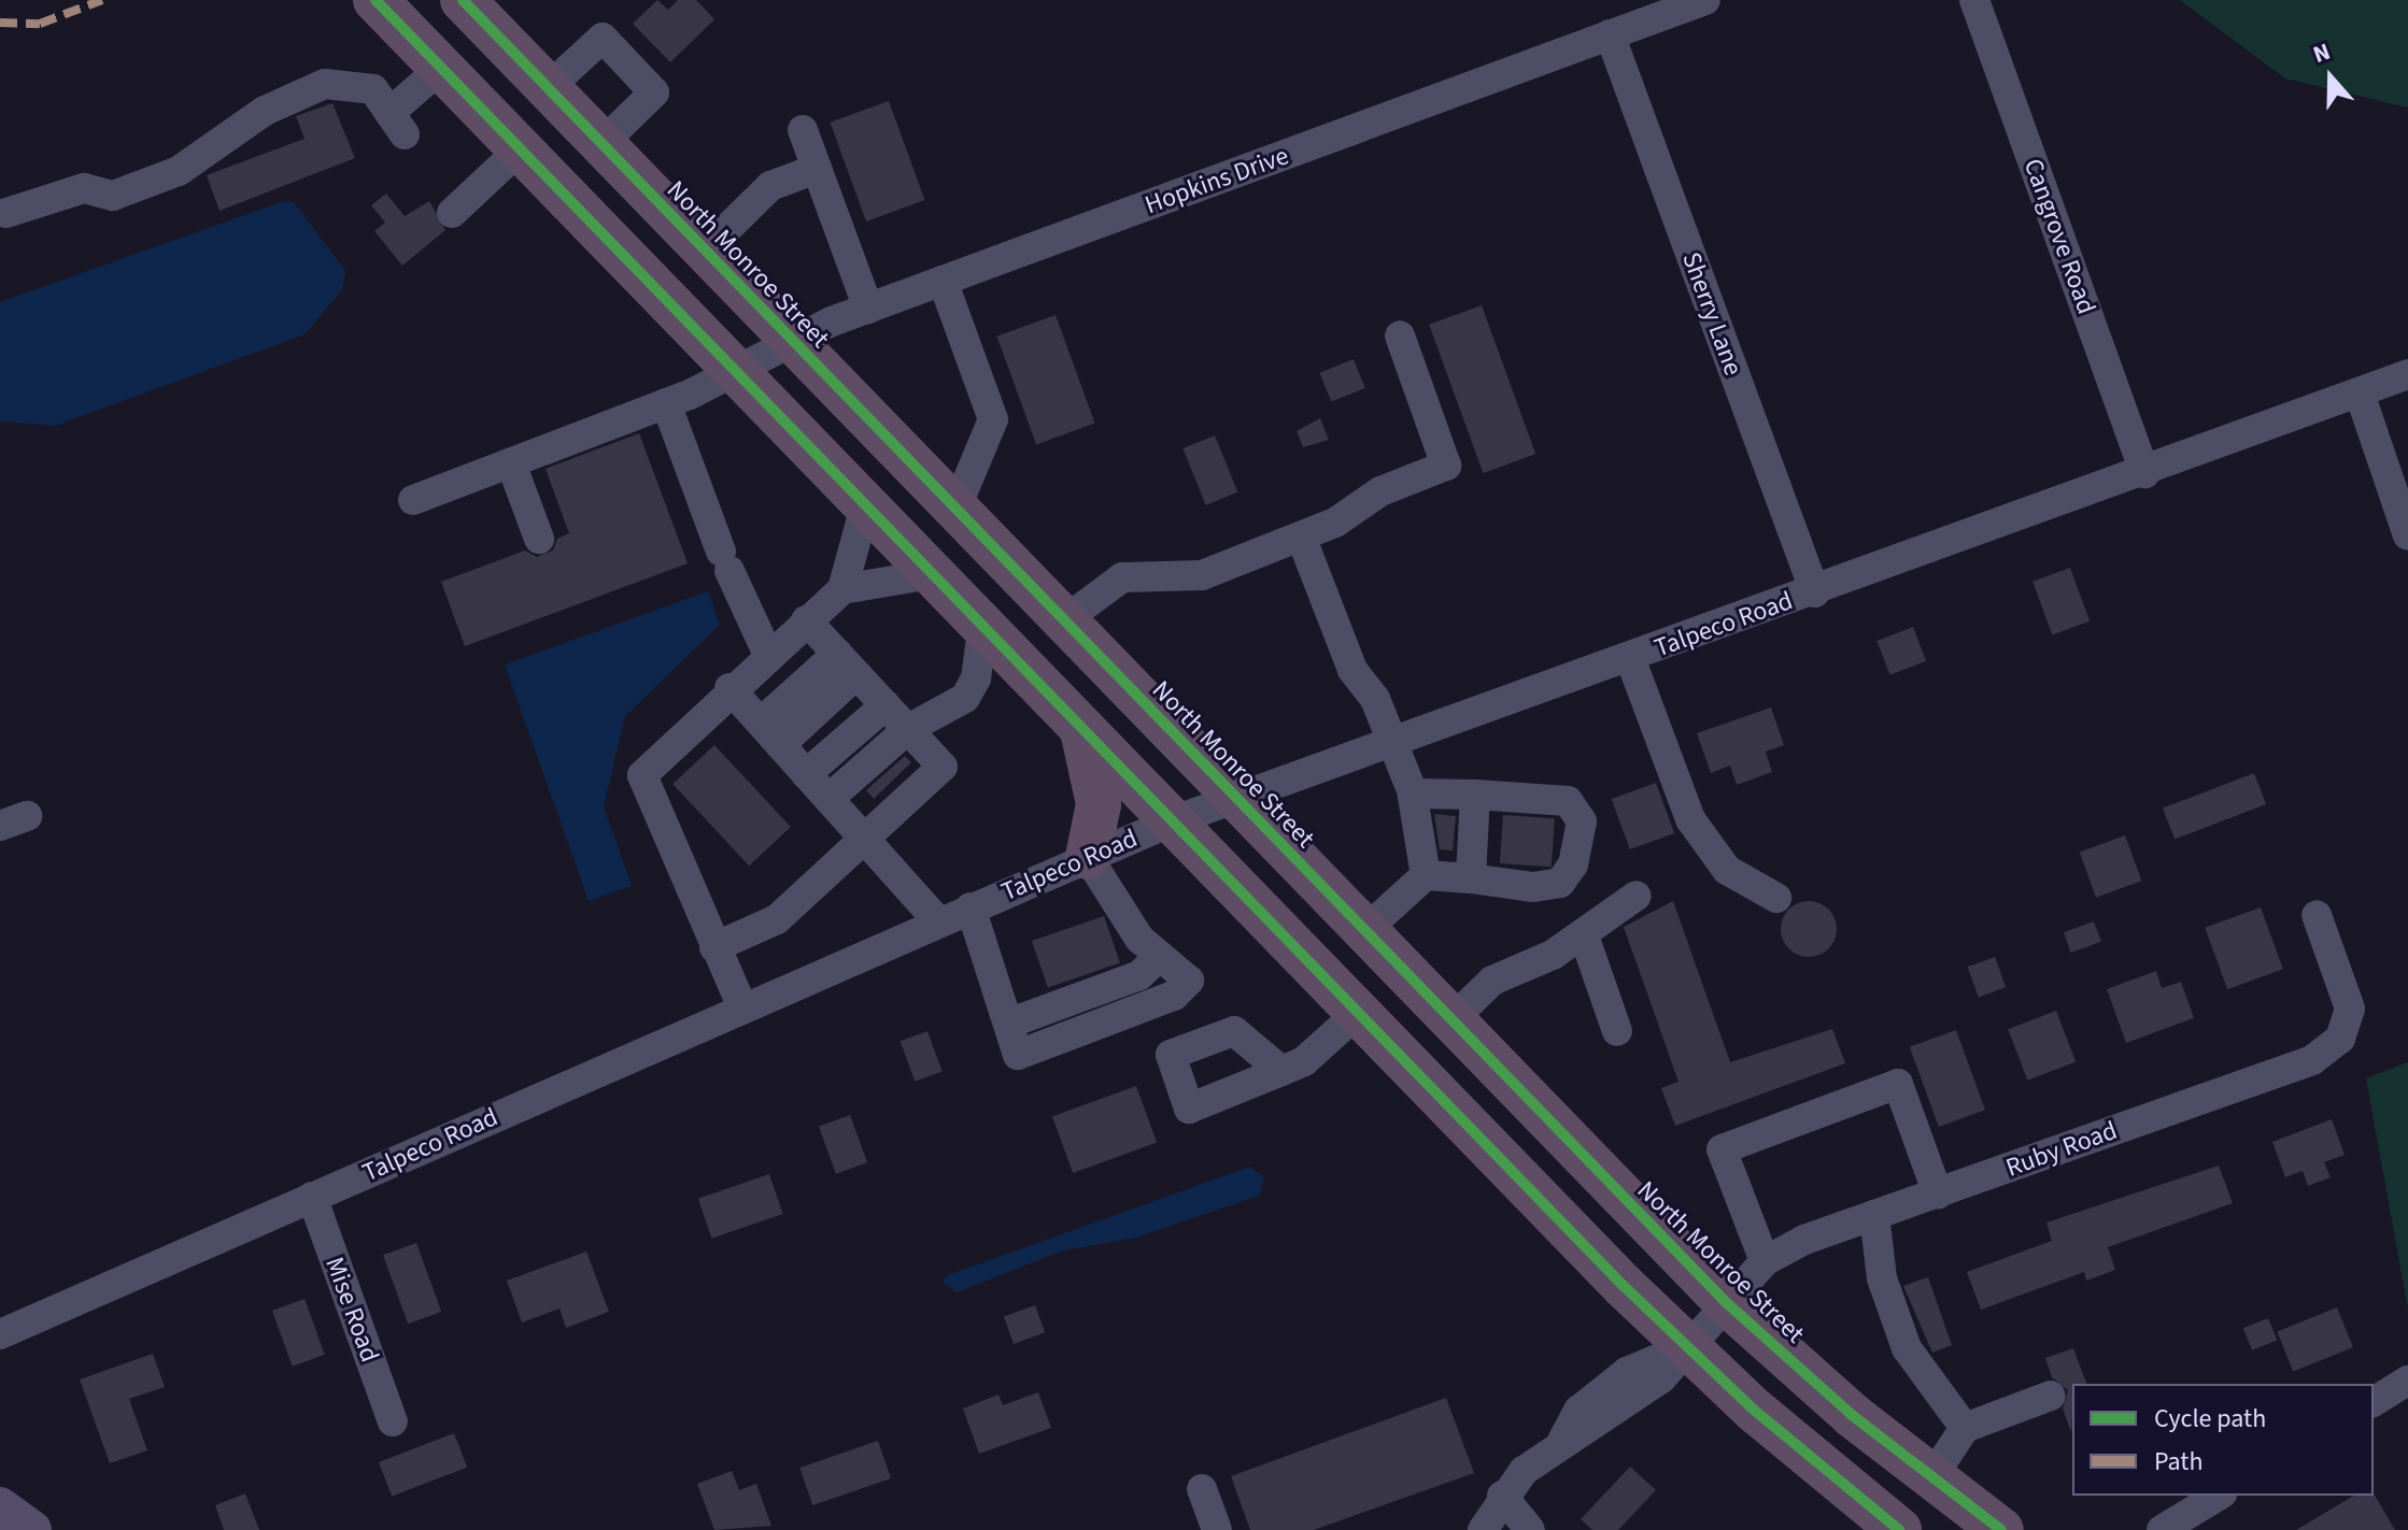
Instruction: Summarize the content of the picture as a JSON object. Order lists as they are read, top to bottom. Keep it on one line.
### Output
{"streets":{"highway":["North Monroe Street"],"street":["Hopkins Drive","Cangrove Road","Sherry Lane","Talpeco Road","Ruby Road","Mise Road"]},"crossings":[["Hopkins Drive","North Monroe Street"],["Hopkins Drive","Sherry Lane"],["Cangrove Road","Talpeco Road"],["North Monroe Street","Talpeco Road"],["North Monroe Street","Ruby Road"],["Sherry Lane","Talpeco Road"],["Talpeco Road","Mise Road"]],"legend":["Cycle path","Path"],"north":"top"}
